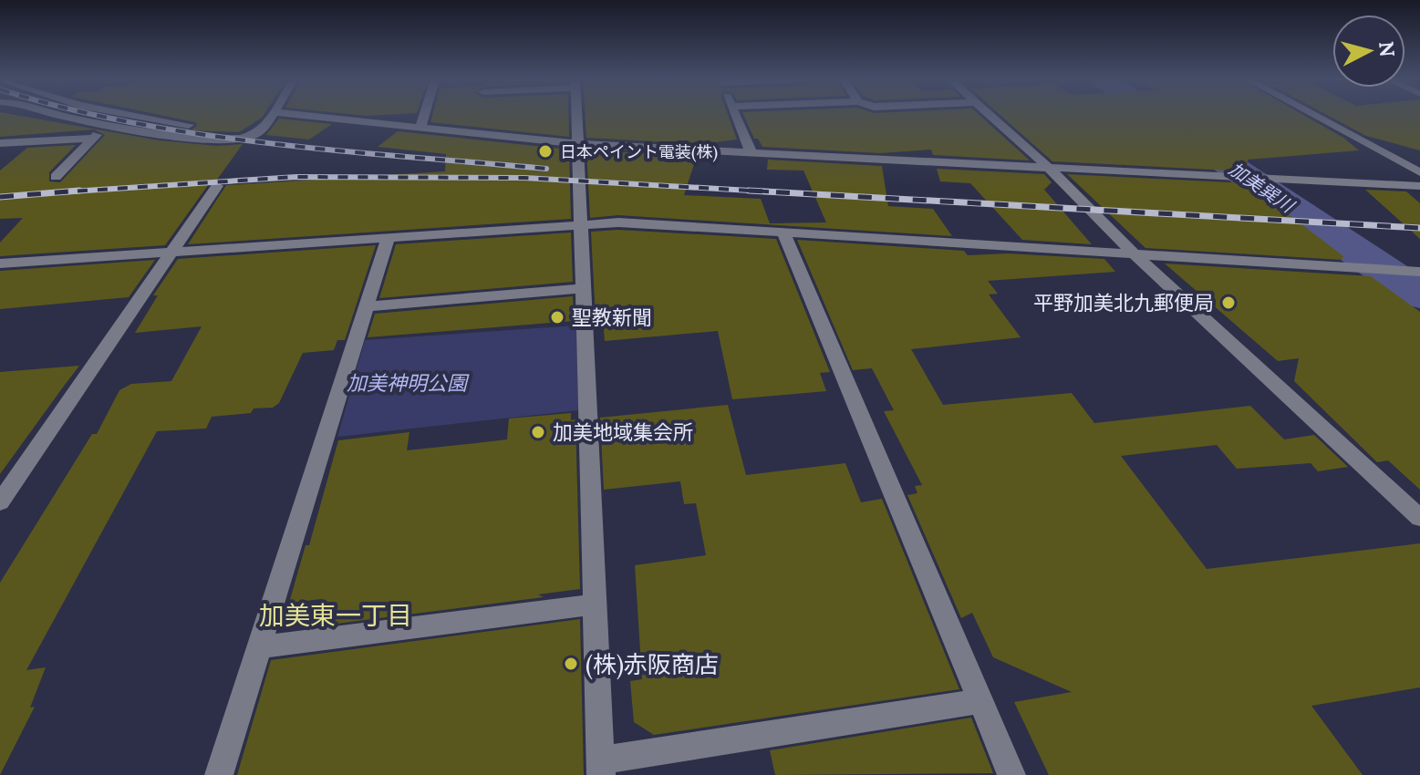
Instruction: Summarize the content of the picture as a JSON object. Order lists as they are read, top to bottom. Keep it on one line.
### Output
{"districts":["加美東一丁目"],"water":["加美巽川"],"parks":["加美神明公園"],"places":["日本ペイント電装(株)","平野加美北九郵便局","聖教新聞","加美地域集会所","(株)赤阪商店"],"north":"right"}
